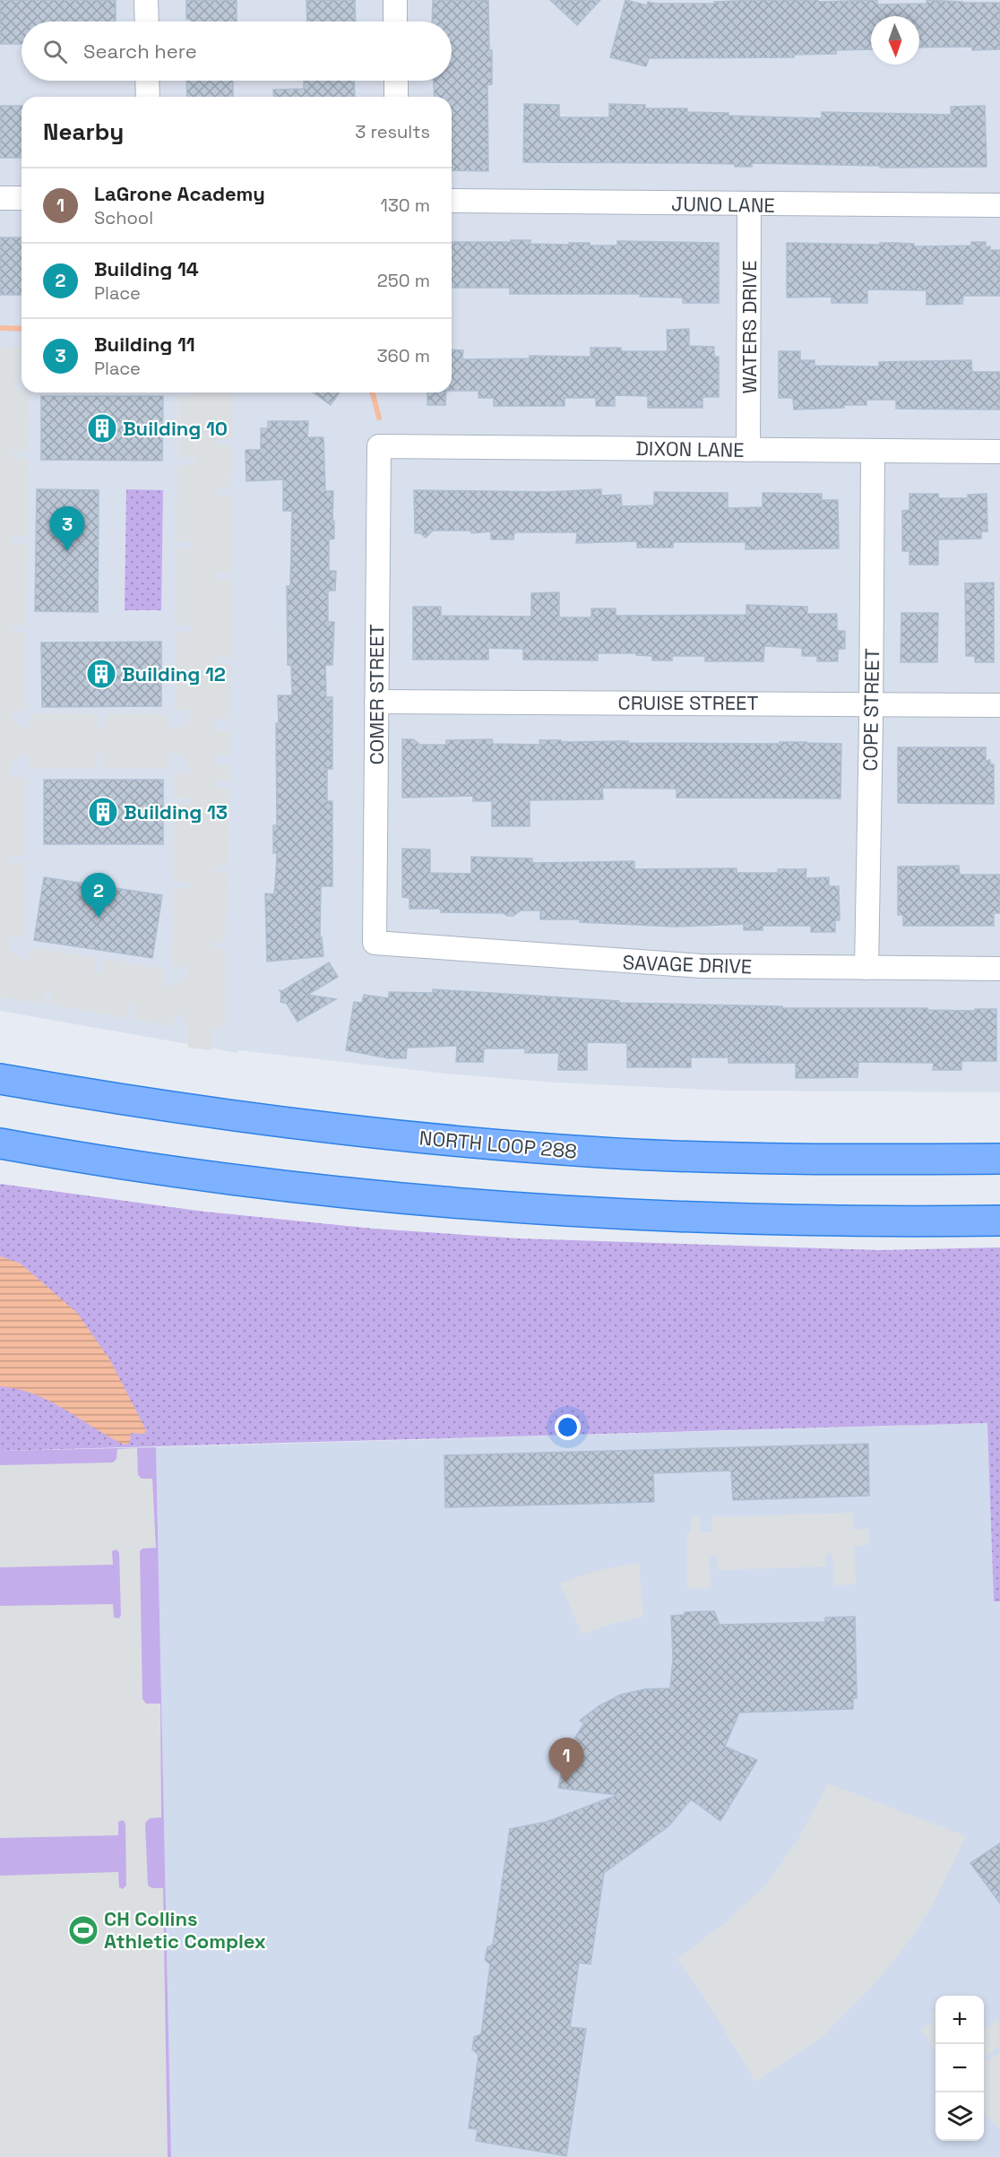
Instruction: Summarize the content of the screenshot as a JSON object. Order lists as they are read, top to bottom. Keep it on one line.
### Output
{"streets":{"highway":["NORTH LOOP 288"],"street":["JUNO LANE","WATERS DRIVE","DIXON LANE","COMER STREET","CRUISE STREET","COPE STREET","SAVAGE DRIVE"]},"crossings":[["JUNO LANE","WATERS DRIVE"],["WATERS DRIVE","DIXON LANE"],["DIXON LANE","COMER STREET"],["DIXON LANE","COPE STREET"],["COMER STREET","CRUISE STREET"],["COMER STREET","SAVAGE DRIVE"],["CRUISE STREET","COPE STREET"],["COPE STREET","SAVAGE DRIVE"]],"places":{"building":["Building 10","Building 12","Building 13"],"sports":["CH Collins Athletic Complex"]},"north":"bottom","page":{"search":"Search here","heading":["Nearby","3 results"],"list":[{"mark":"1","name":"LaGrone Academy","note":"School","value":"130 m"},{"mark":"2","name":"Building 14","note":"Place","value":"250 m"},{"mark":"3","name":"Building 11","note":"Place","value":"360 m"}],"pins":["3","2","1"],"map_buttons":["+","−"]}}
